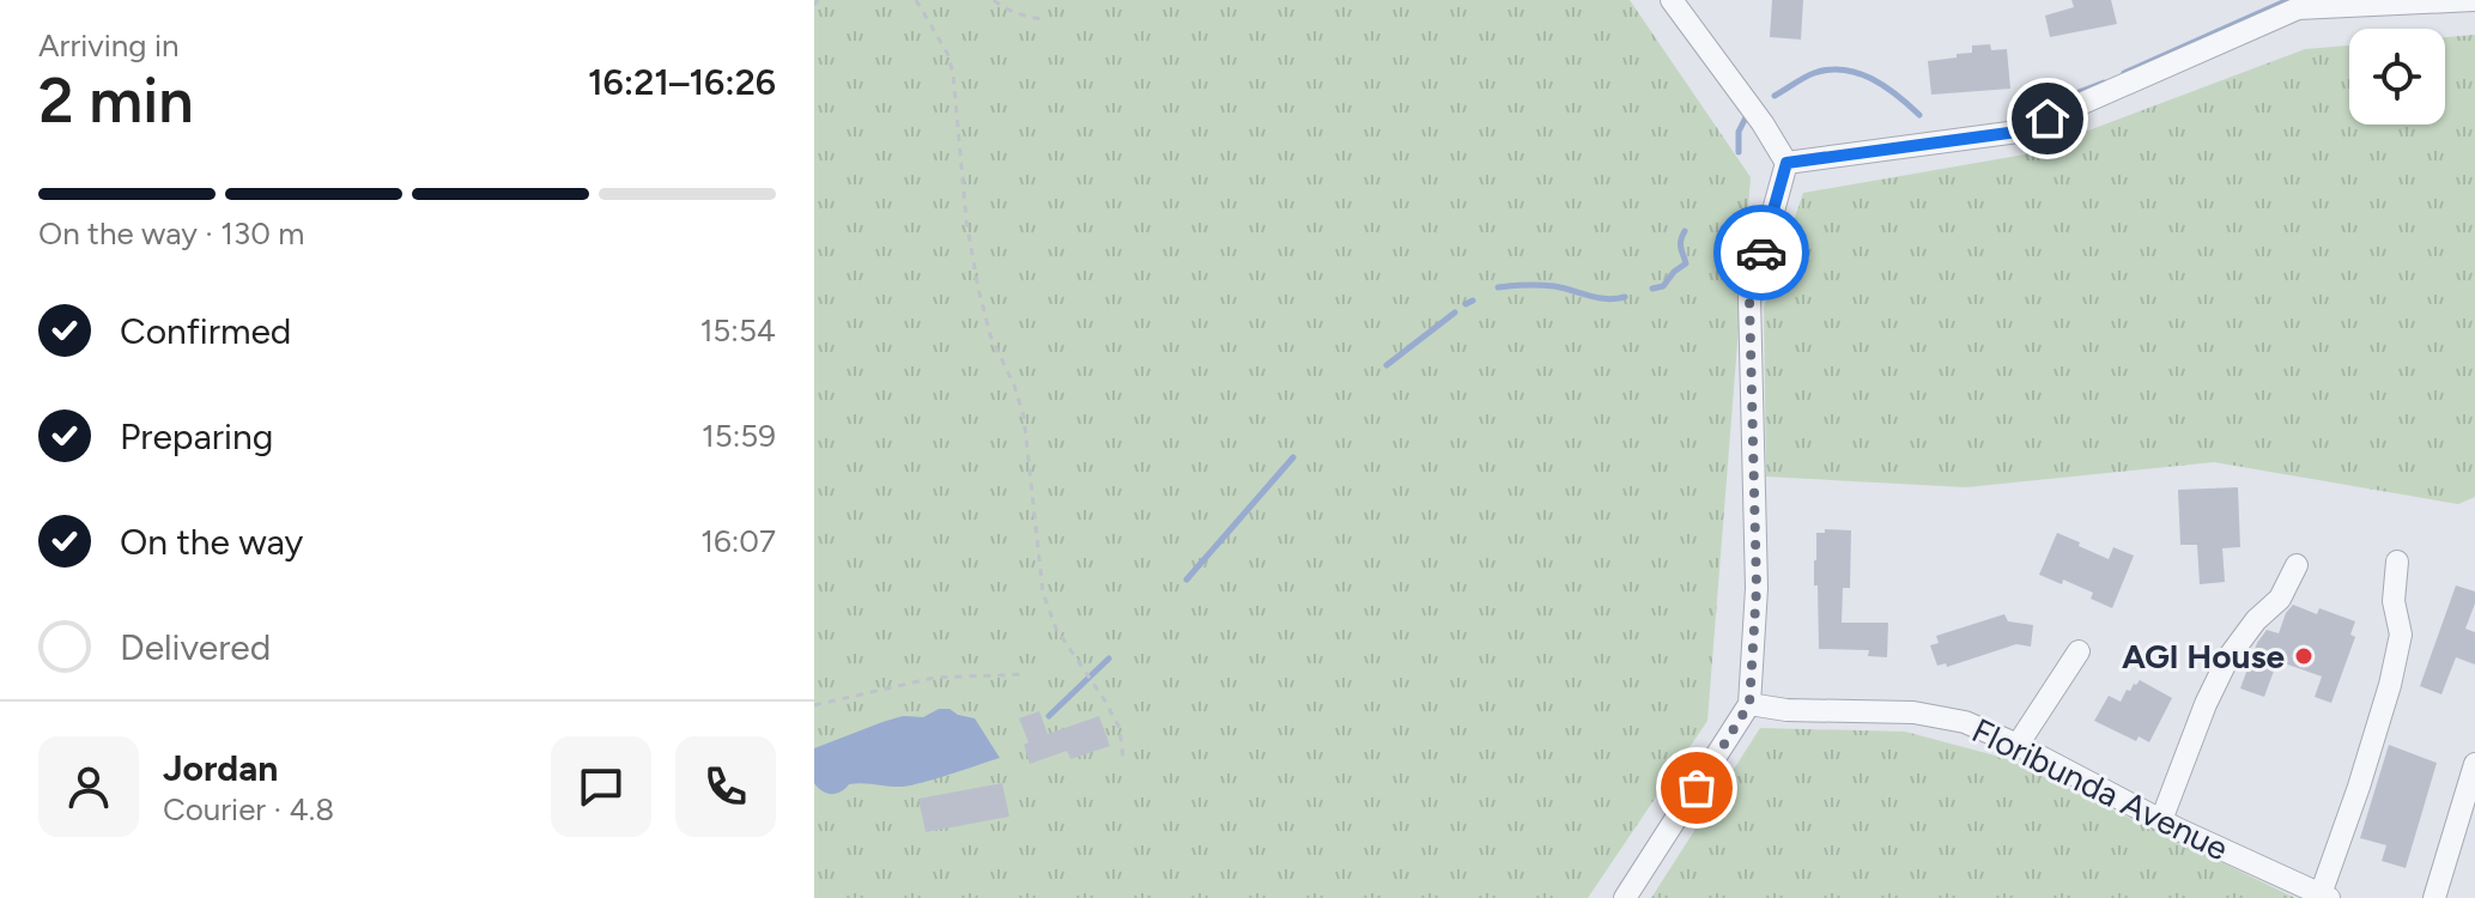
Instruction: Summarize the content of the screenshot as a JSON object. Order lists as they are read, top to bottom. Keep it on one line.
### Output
{"streets":{"street":["Floribunda Avenue"]},"places":["AGI House"],"page":{"heading":["2 min","Arriving in","16:21–16:26"],"panel":["Jordan","Courier · 4.8"],"bar":"On the way · 130 m","list":[["Confirmed","15:54"],["Preparing","15:59"],["On the way","16:07"],"Delivered"]}}
